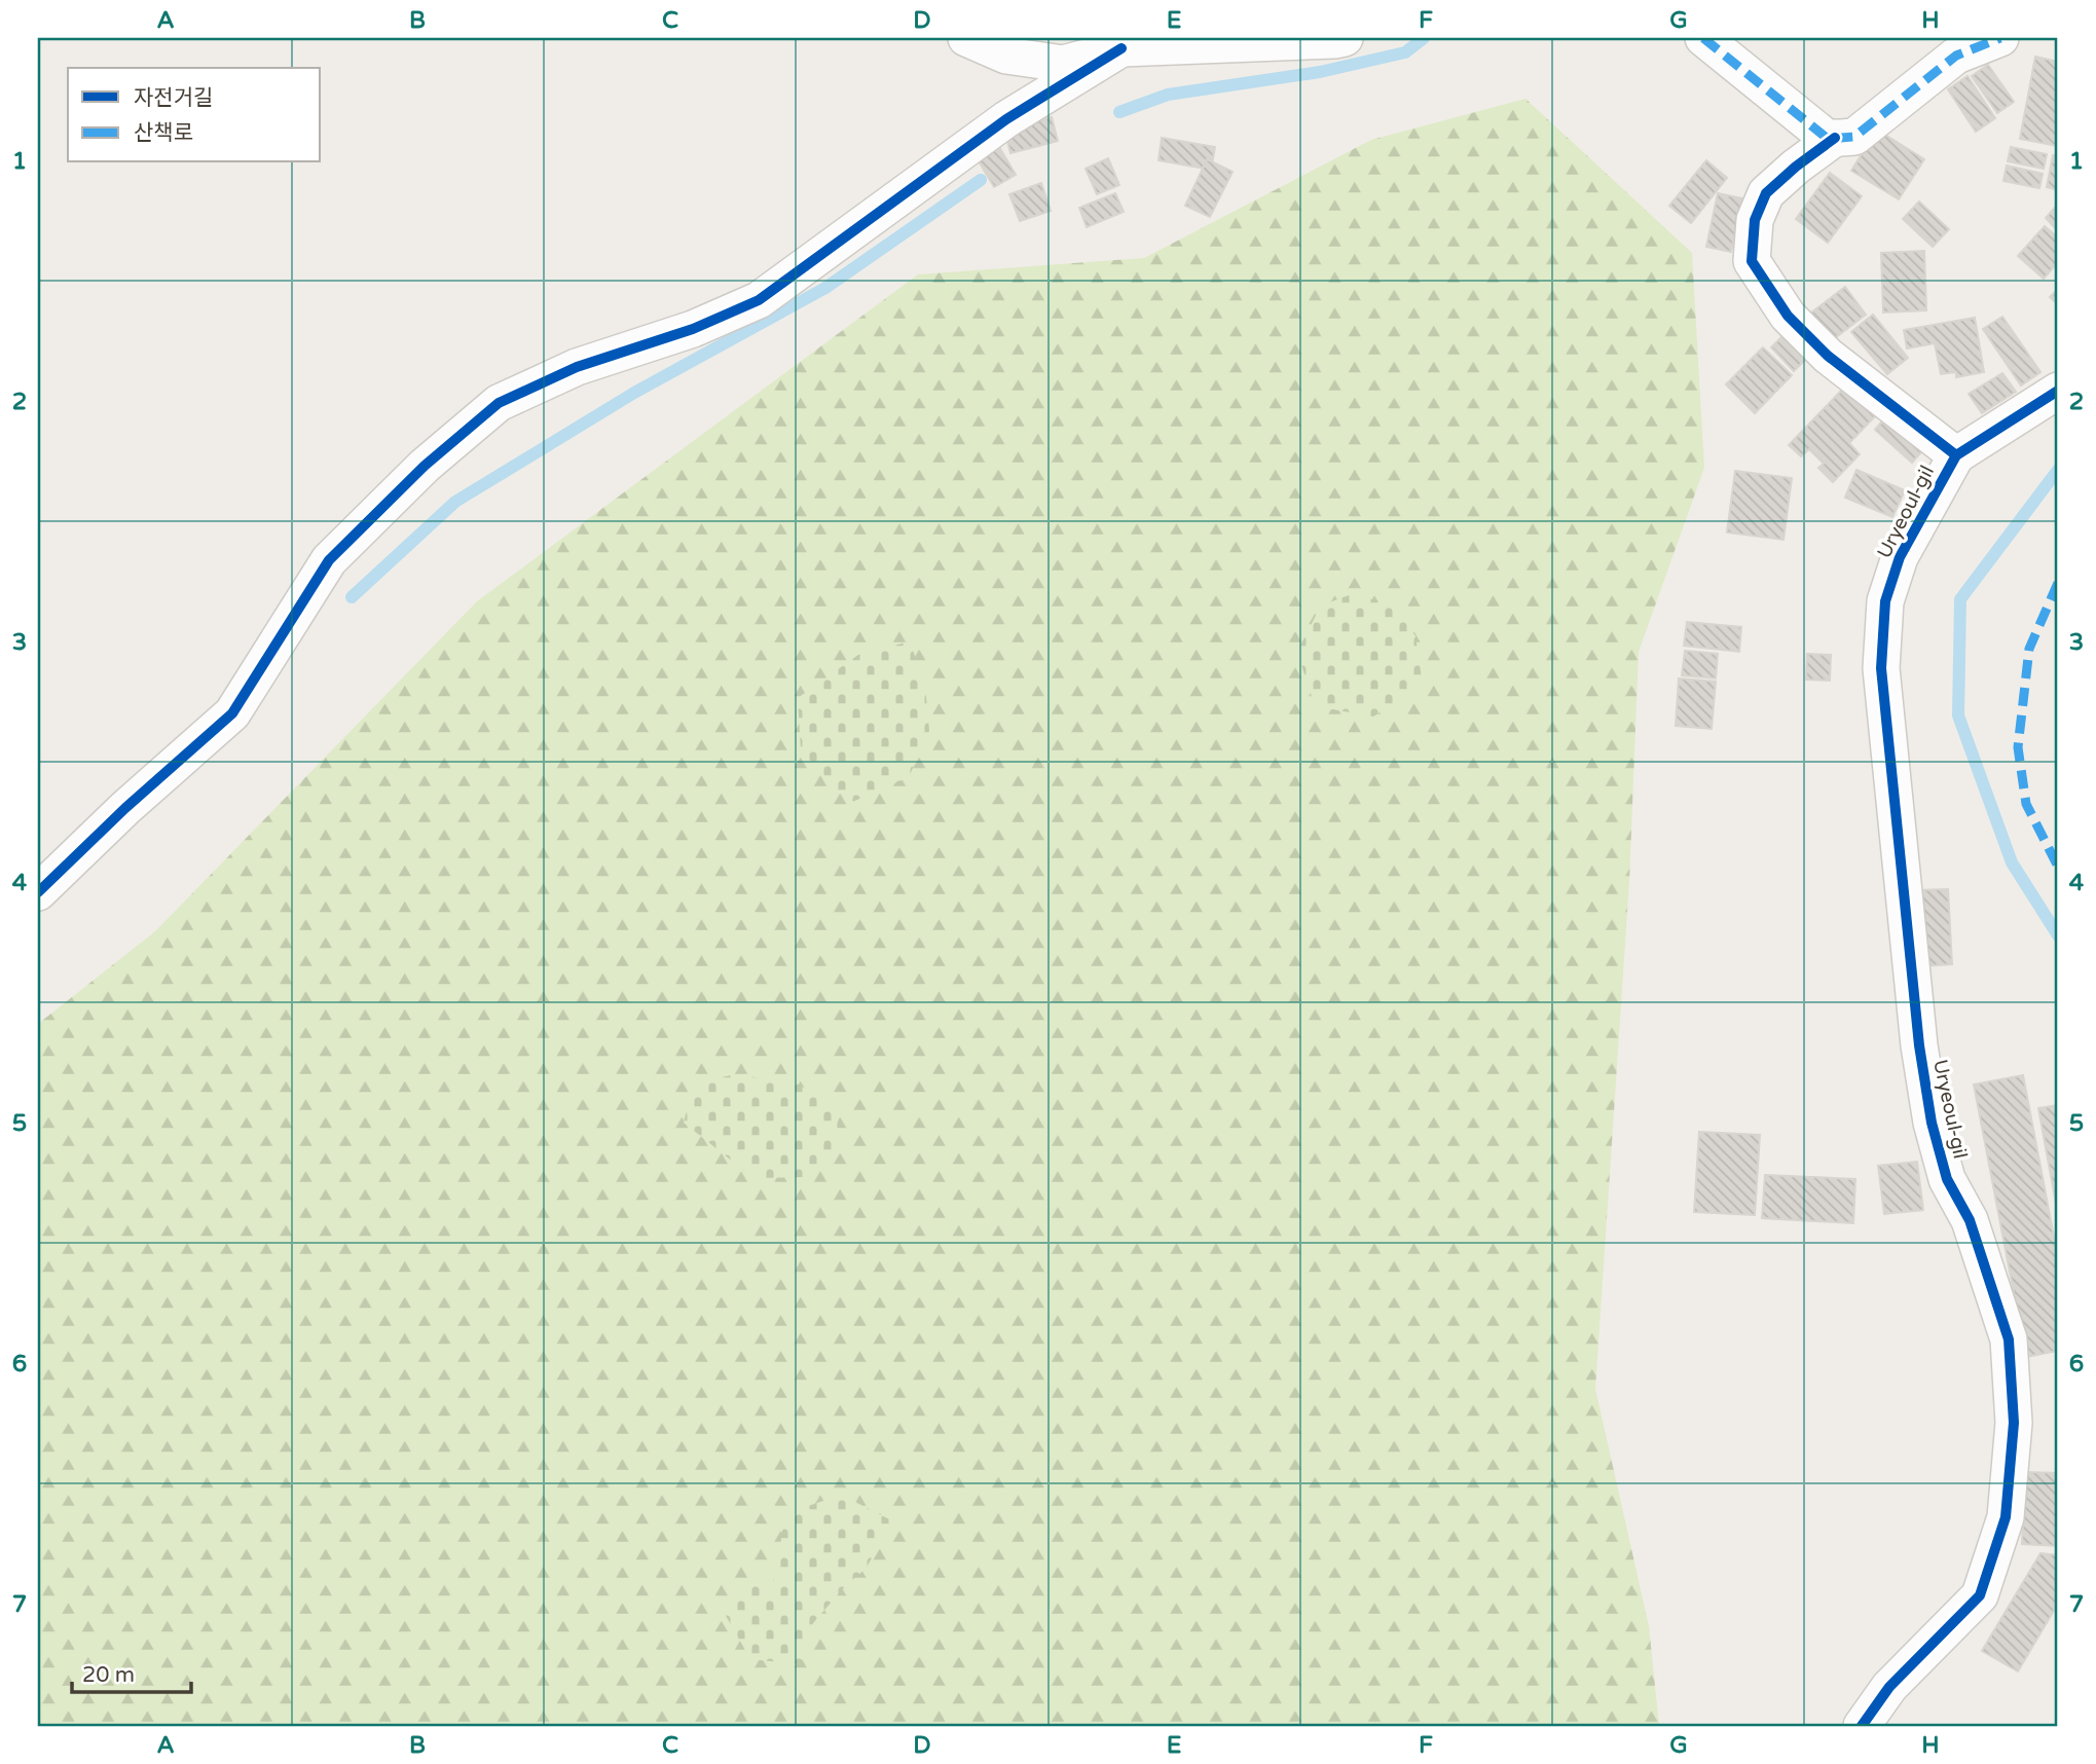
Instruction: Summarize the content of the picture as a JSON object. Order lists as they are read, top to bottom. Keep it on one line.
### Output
{"streets":{"street":["Uryeoul-gil"]},"legend":["자전거길","산책로"],"scale_bar":"20 m","grid":{"columns":["A","B","C","D","E","F","G","H"],"rows":["1","2","3","4","5","6","7"]}}
